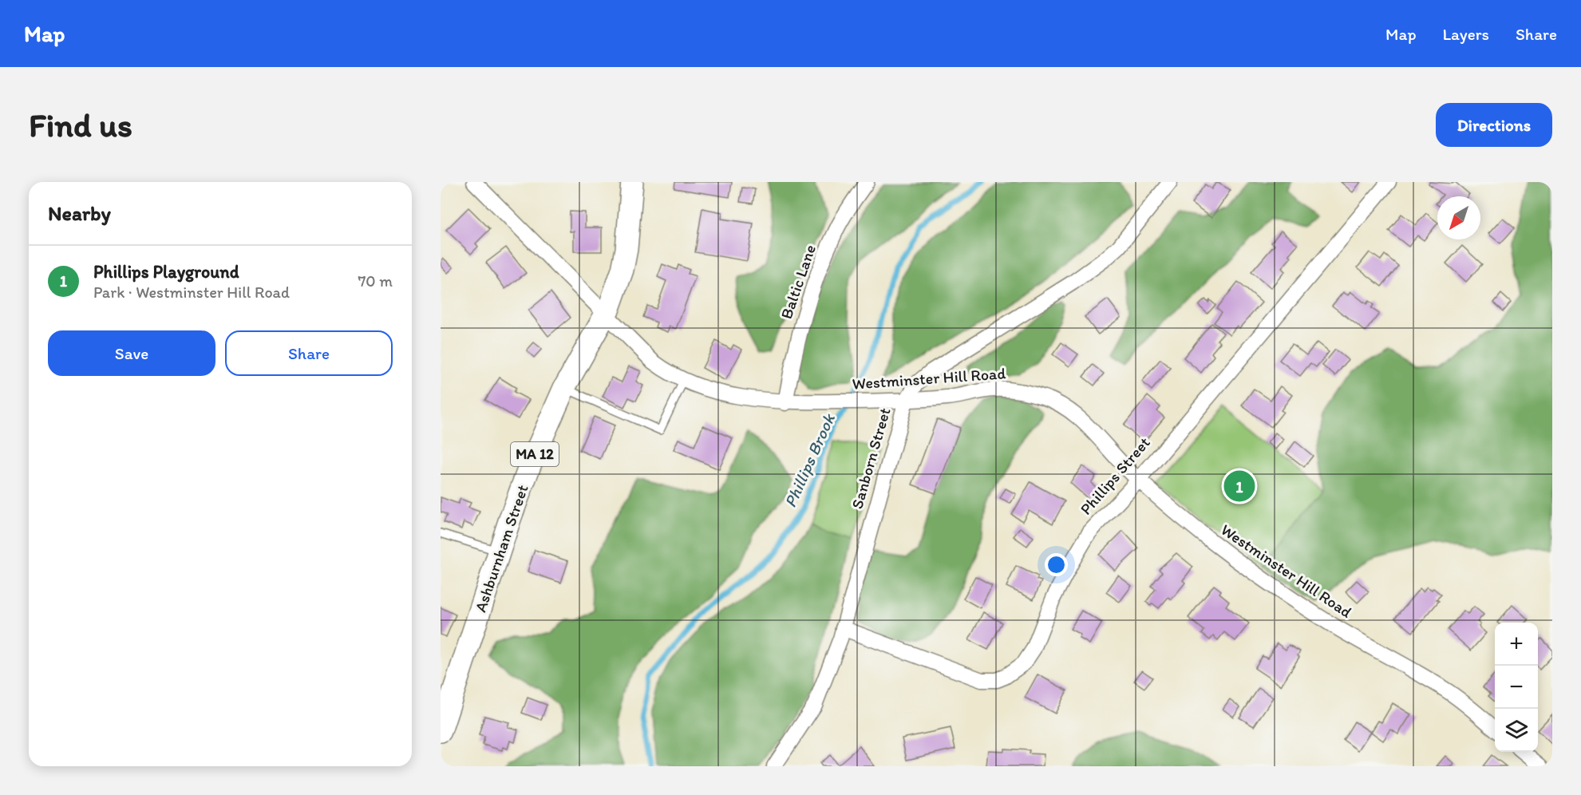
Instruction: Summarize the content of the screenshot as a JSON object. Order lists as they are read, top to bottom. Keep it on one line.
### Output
{"streets":{"main road":["MA 12","Ashburnham Street"],"street":["Baltic Lane","Westminster Hill Road","Sanborn Street","Phillips Street"]},"crossings":[["Baltic Lane","Westminster Hill Road"],["Westminster Hill Road","Sanborn Street"],["Westminster Hill Road","Phillips Street"],["Westminster Hill Road","Ashburnham Street"],["Sanborn Street","Phillips Street"]],"water":["Phillips Brook"],"north":"bottom left","page":{"header":"Map","nav":["Map","Layers","Share"],"buttons":["Directions",["Save","Share"]],"title":"Find us","heading":"Nearby","list":[{"mark":"1","name":"Phillips Playground","note":"Park · Westminster Hill Road","value":"70 m"}],"pins":"1","map_buttons":["+","−"]}}
